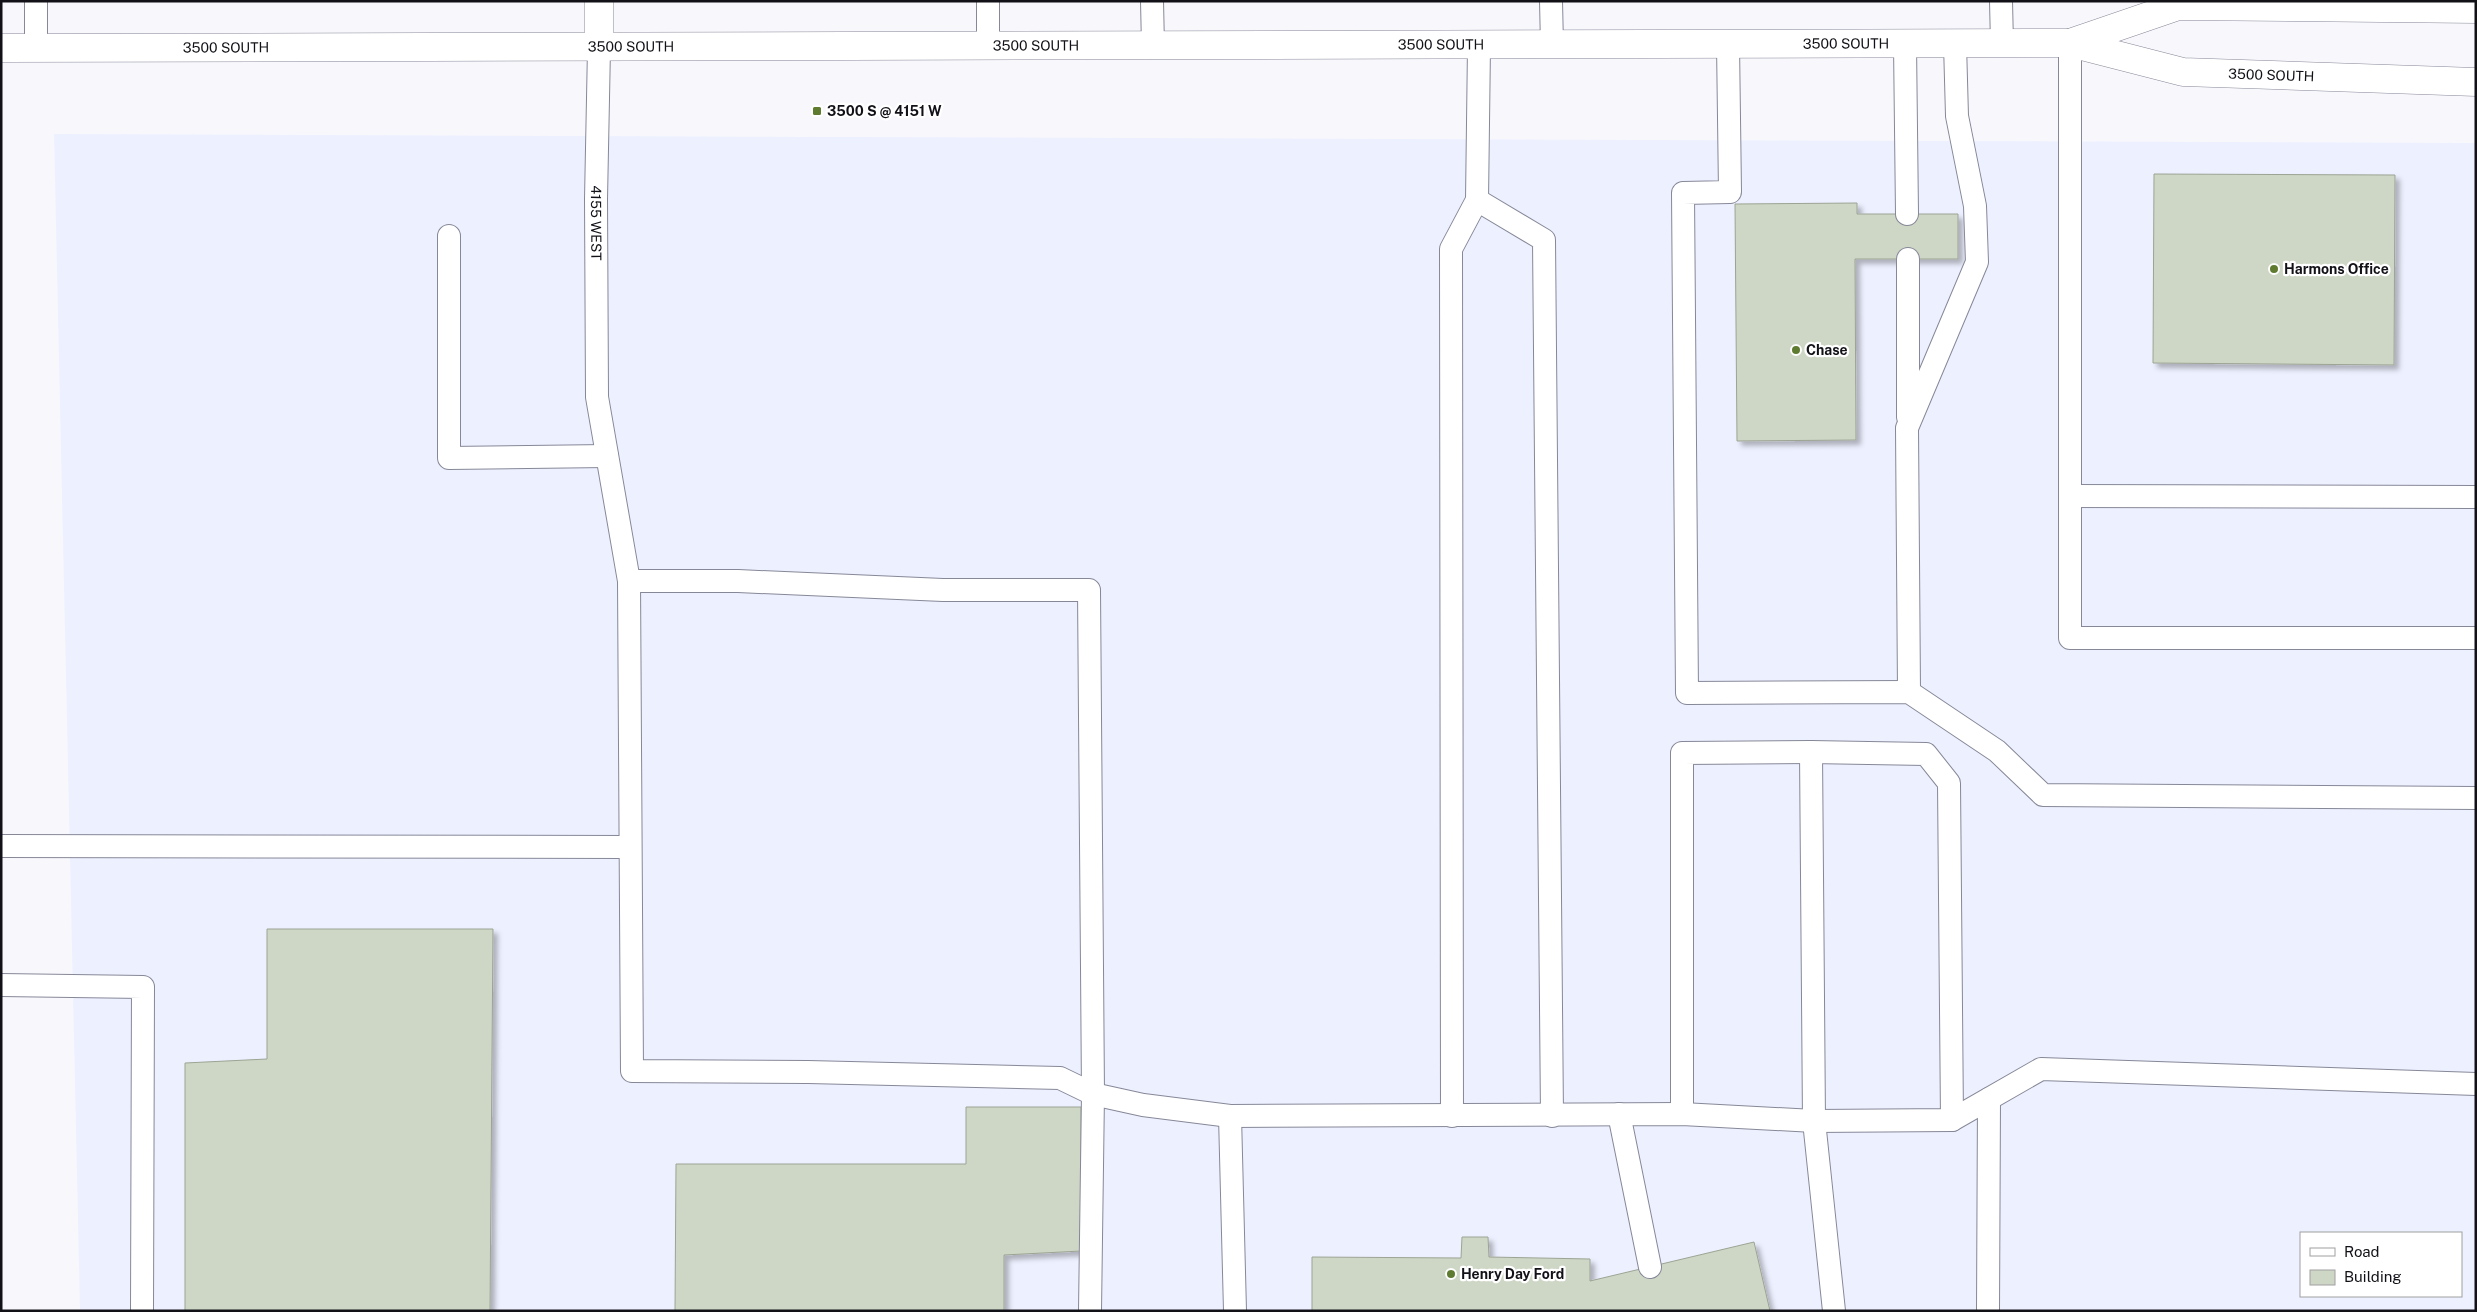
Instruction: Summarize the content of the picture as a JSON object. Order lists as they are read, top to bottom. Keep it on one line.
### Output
{"streets":{"main road":["3500 SOUTH"],"lane":["4155 WEST"]},"crossings":[["3500 SOUTH","4155 WEST"]],"places":{"transit":["3500 S @ 4151 W"],"other":["Harmons Office","Chase","Henry Day Ford"]},"legend":["Road","Building"]}
